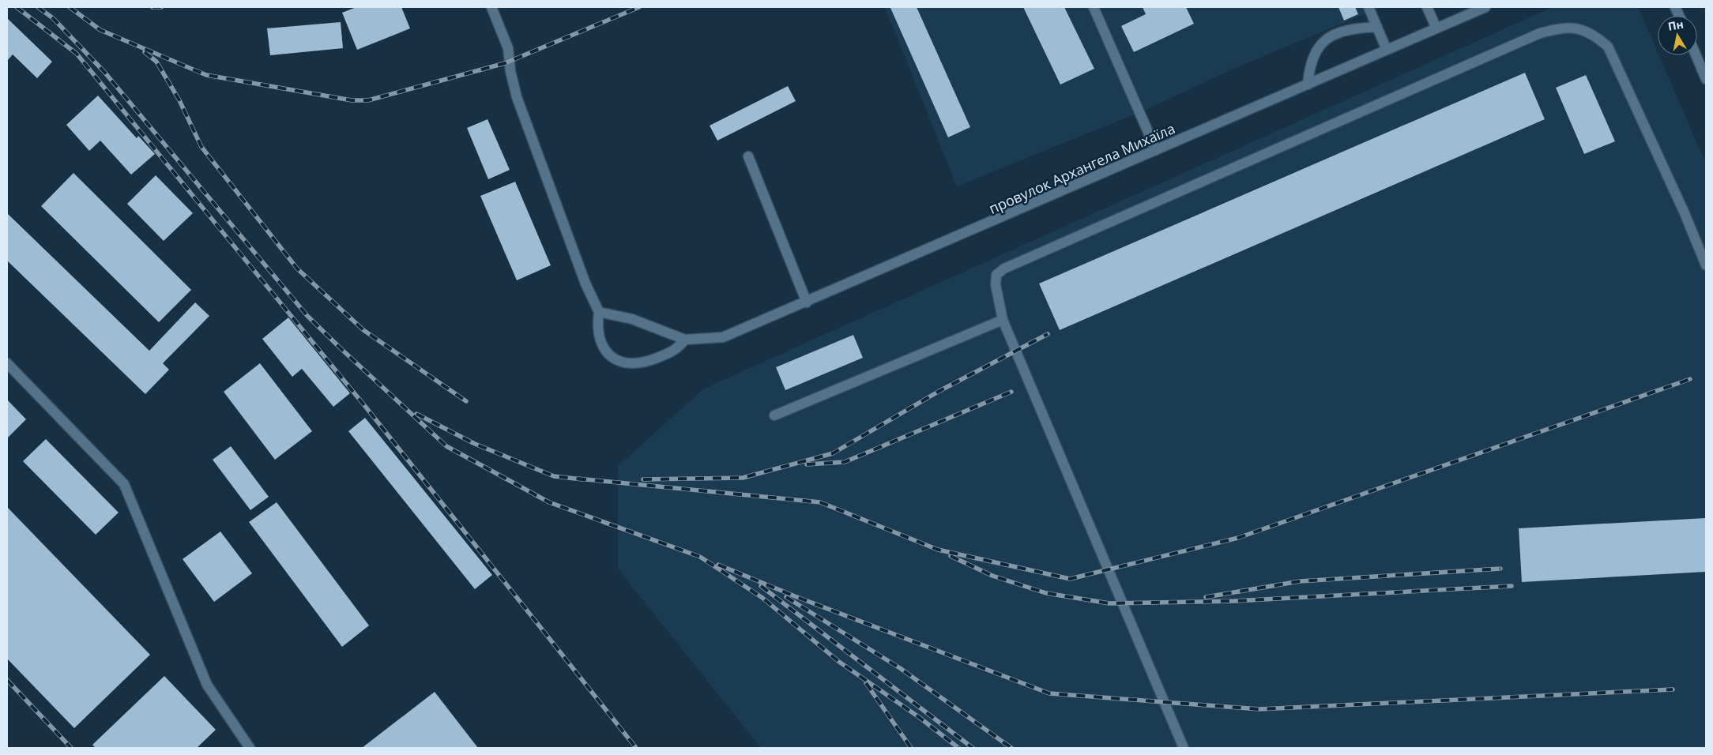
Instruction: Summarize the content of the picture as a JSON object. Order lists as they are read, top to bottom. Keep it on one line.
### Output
{"streets":{"street":["провулок Архангела Михаїла"]},"north":"top"}
